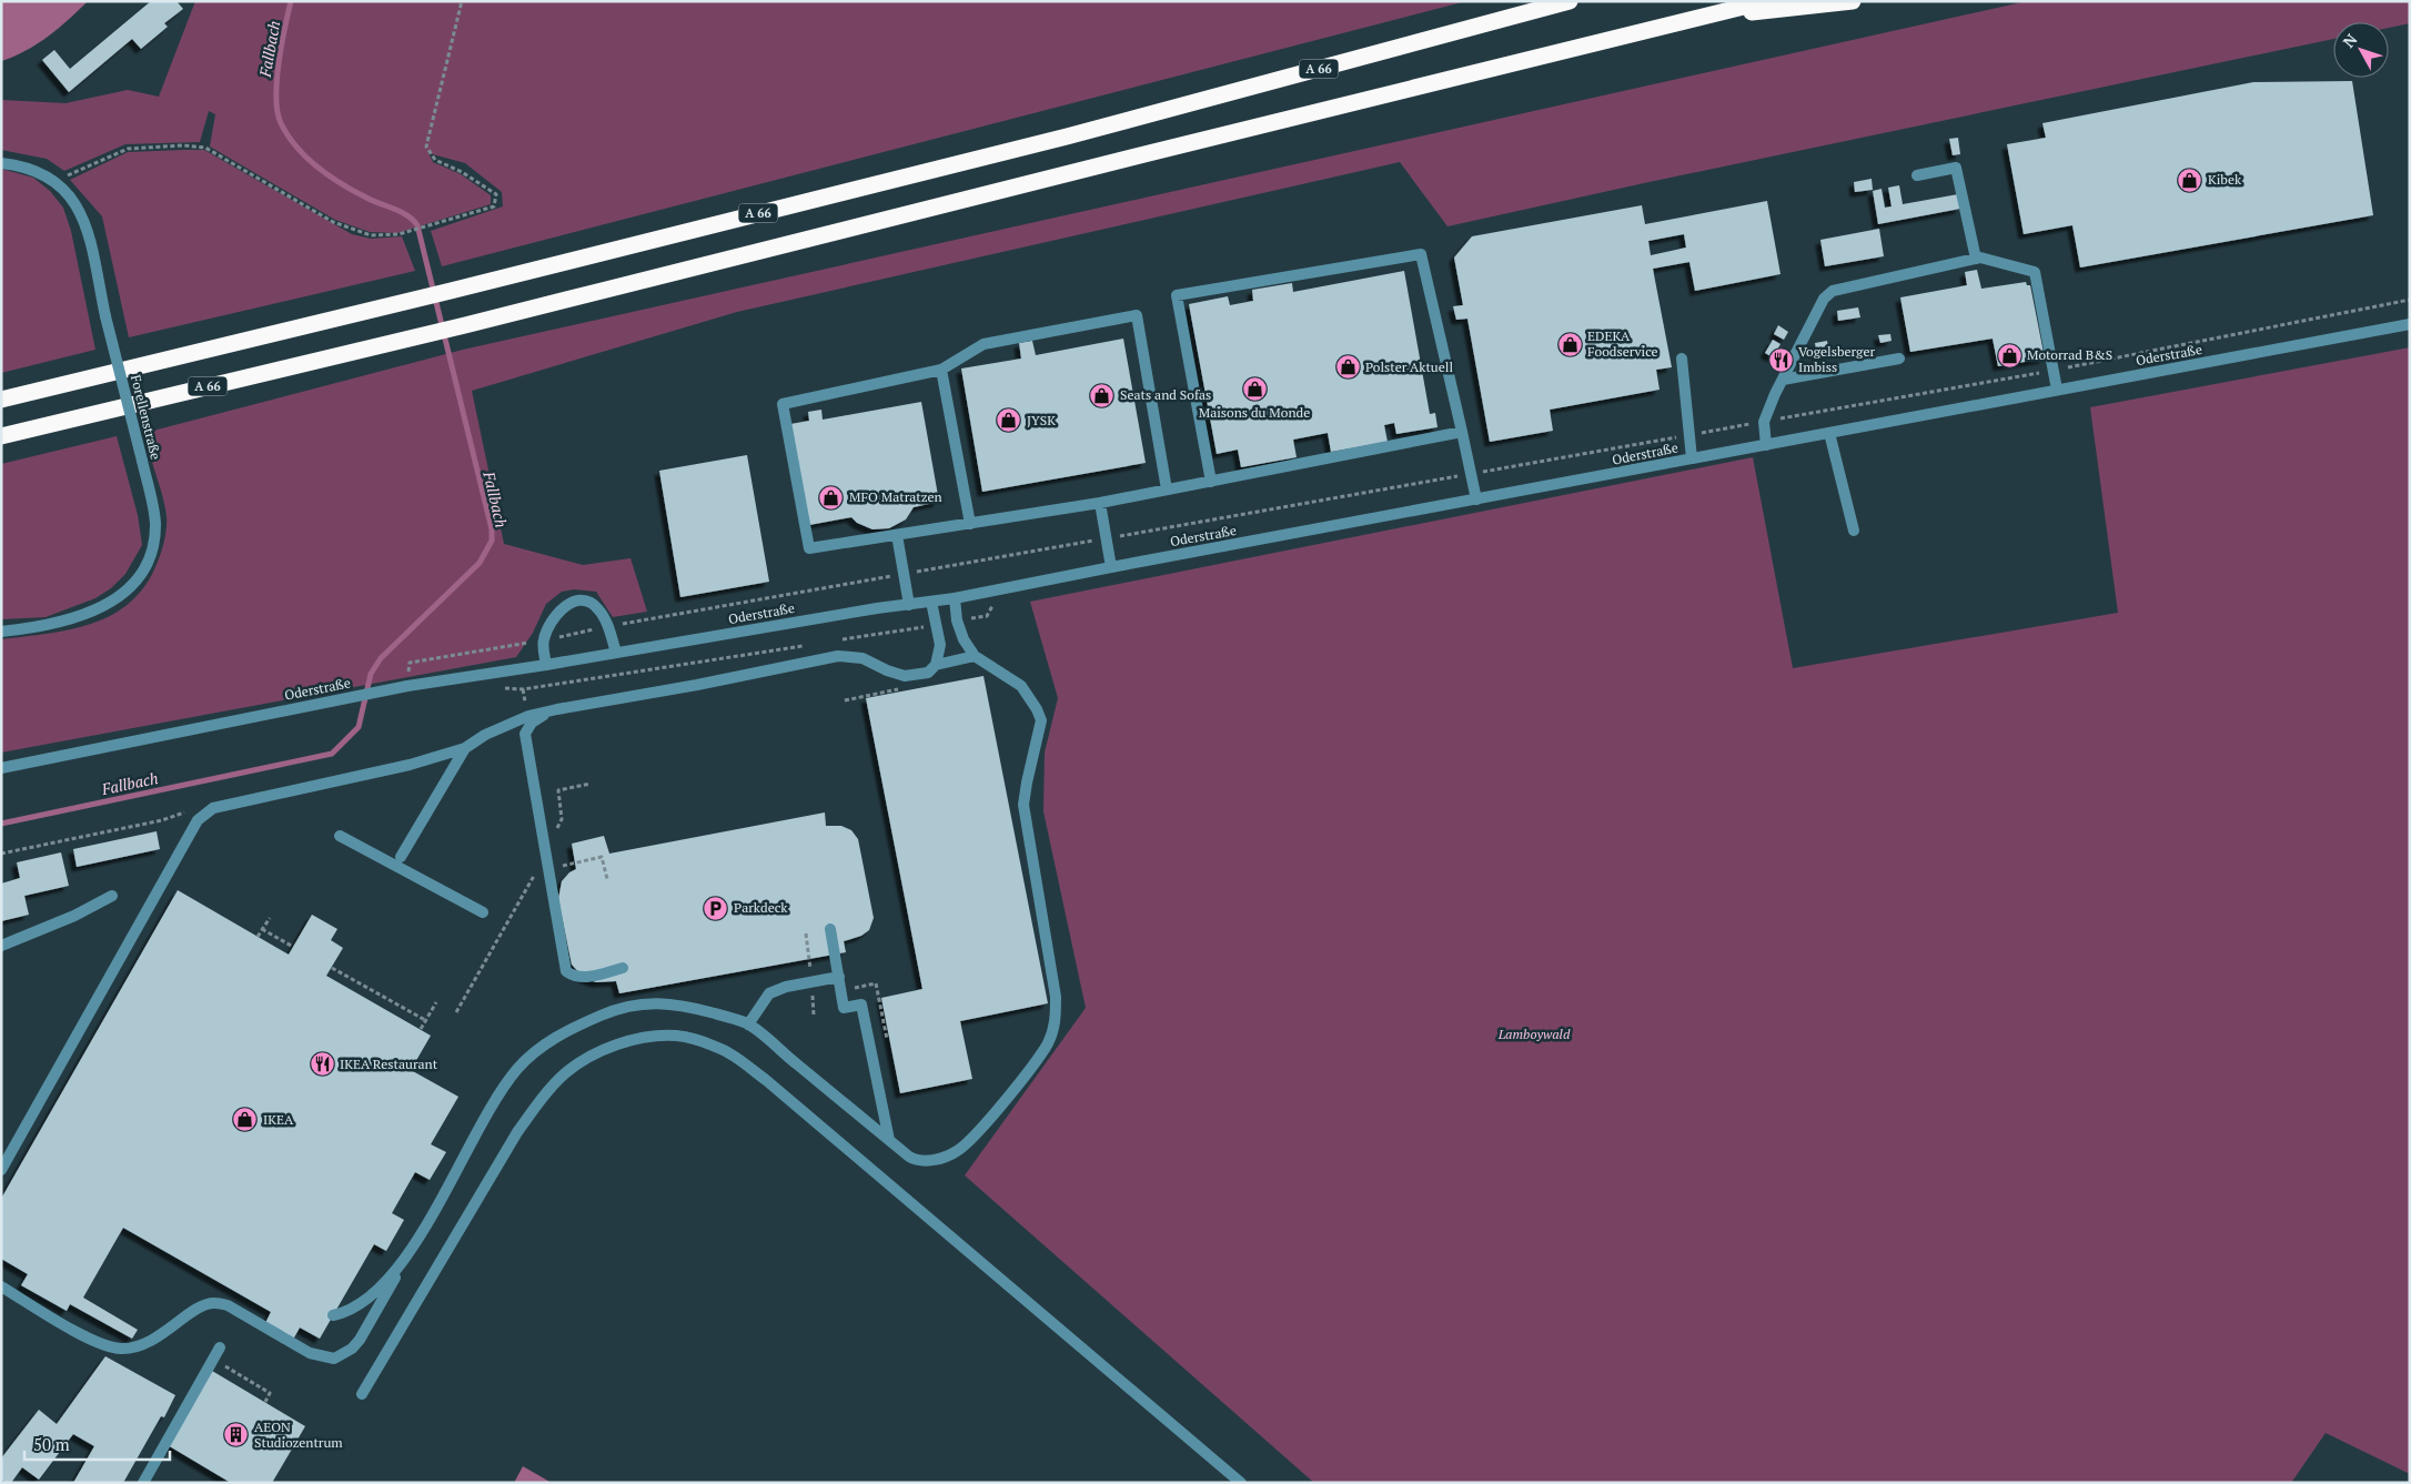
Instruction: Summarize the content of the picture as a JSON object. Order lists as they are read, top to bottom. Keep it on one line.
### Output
{"streets":{"highway":["A 66"],"street":["Oderstraße","Forellenstraße"]},"water":["Fallbach"],"parks":["Lamboywald"],"places":{"shop":["Kibek","EDEKA Foodservice","Motorrad B&S","Polster Aktuell","Maisons du Monde","Seats and Sofas","JYSK","MFO Matratzen","IKEA"],"restaurant":["Vogelsberger Imbiss","IKEA Restaurant"],"parking":["Parkdeck"],"building":["AEON Studiozentrum"]},"scale_bar":"50 m","north":"top left"}
